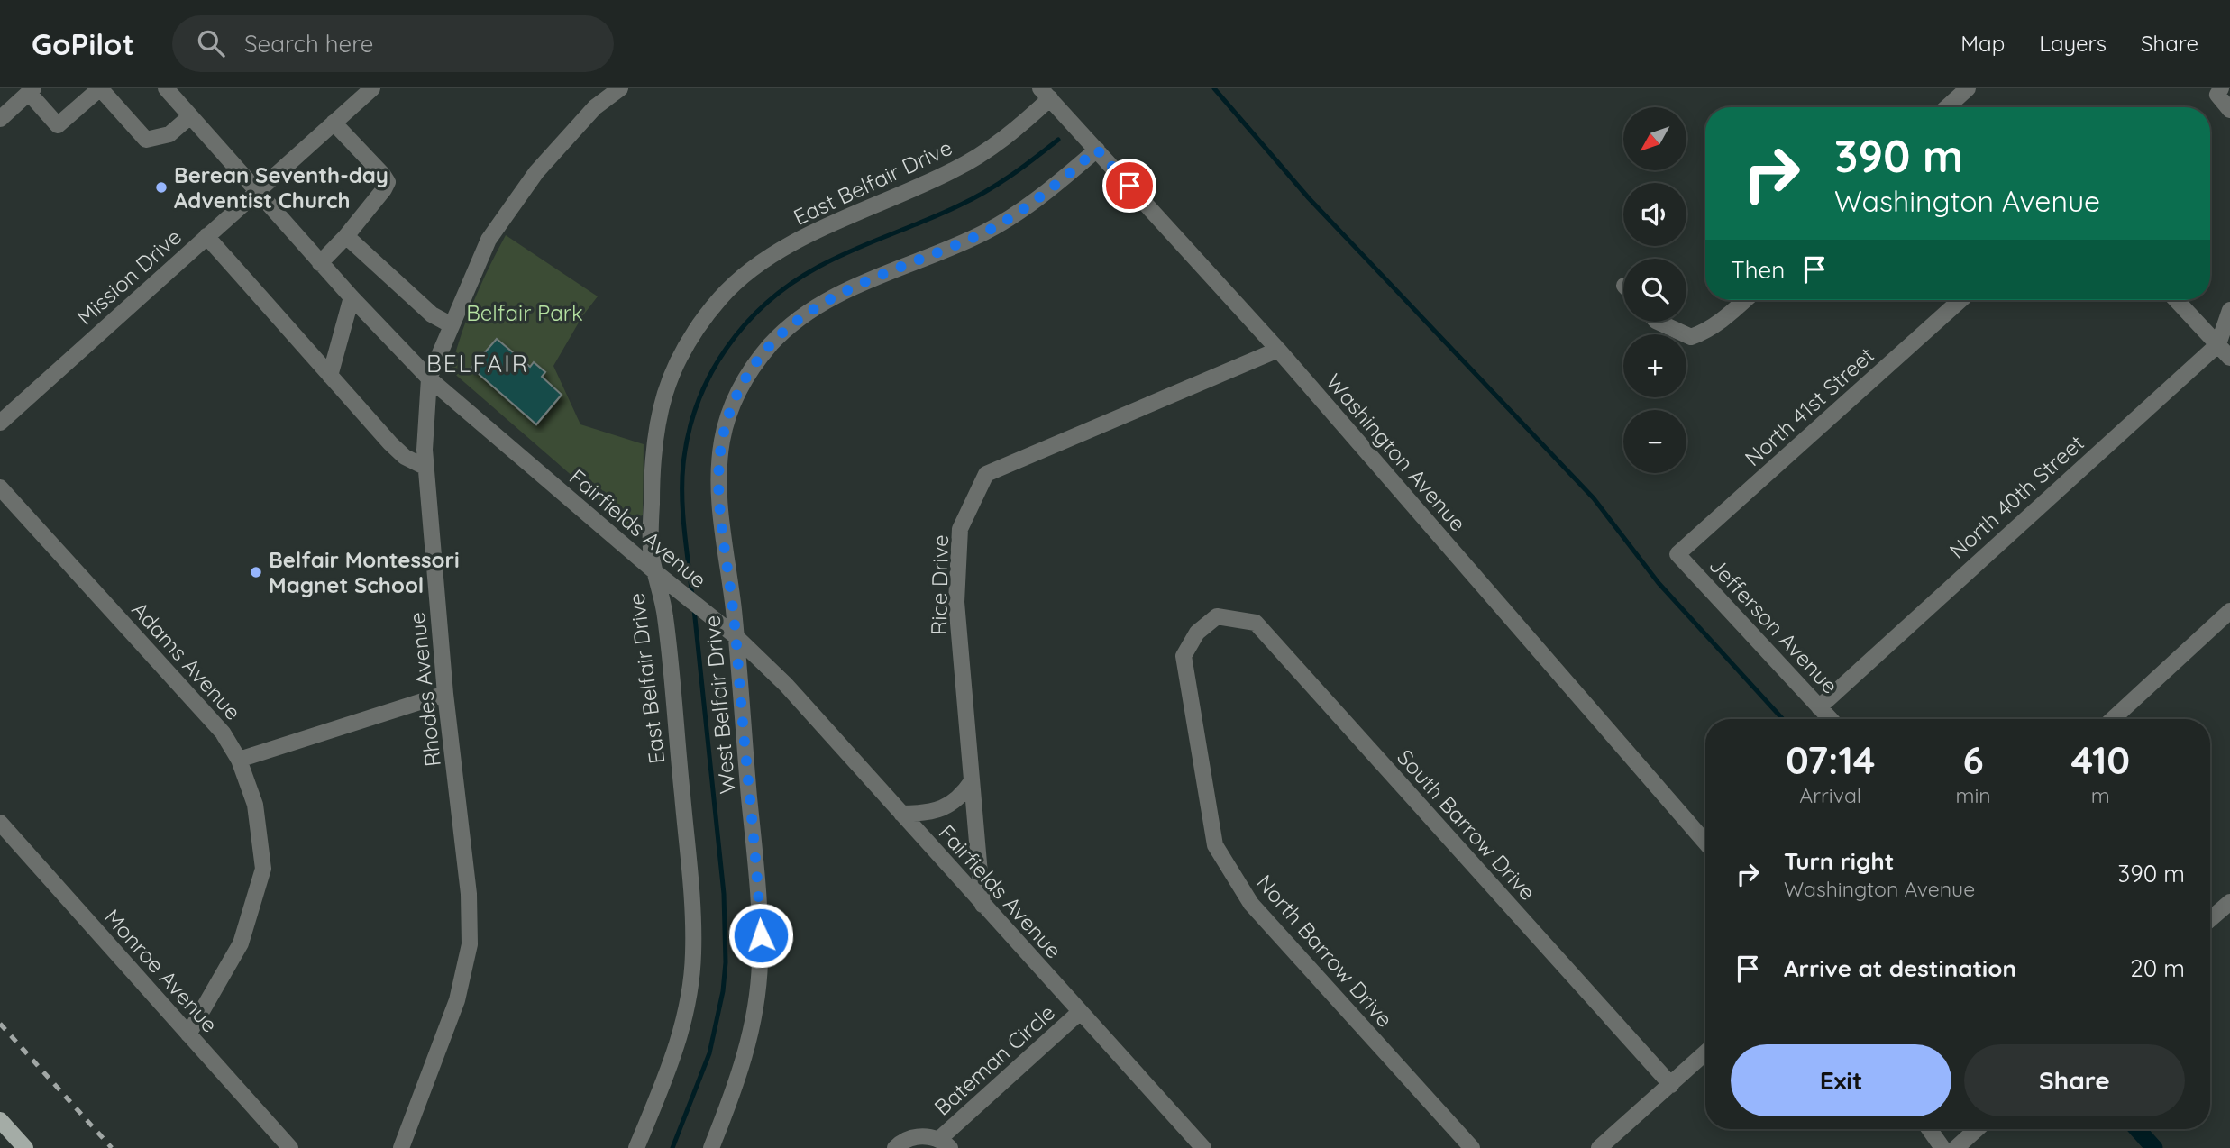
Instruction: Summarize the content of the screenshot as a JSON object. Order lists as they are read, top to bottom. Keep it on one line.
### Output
{"streets":{"street":["East Belfair Drive","Mission Drive","North 41st Street","Washington Avenue","North 40th Street","Fairfields Avenue","Rice Drive","Jefferson Avenue","Adams Avenue","Rhodes Avenue","West Belfair Drive","South Barrow Drive","North Barrow Drive","Monroe Avenue","Bateman Circle"]},"crossings":[["East Belfair Drive","Washington Avenue"],["East Belfair Drive","Fairfields Avenue"],["Mission Drive","Fairfields Avenue"],["North 41st Street","Jefferson Avenue"],["Washington Avenue","Rice Drive"],["Washington Avenue","West Belfair Drive"],["North 40th Street","Jefferson Avenue"],["Fairfields Avenue","Rice Drive"],["Fairfields Avenue","Rhodes Avenue"],["Fairfields Avenue","West Belfair Drive"],["Fairfields Avenue","Bateman Circle"],["Adams Avenue","Monroe Avenue"],["South Barrow Drive","North Barrow Drive"]],"districts":["BELFAIR"],"parks":["Belfair Park"],"places":["Berean Seventh-day Adventist Church","Belfair Montessori Magnet School"],"north":"bottom left","page":{"header":"GoPilot","search":"Search here","nav":["Map","Layers","Share"],"map_buttons":["+","−"],"turn":["390 m","Washington Avenue"],"then":"Then","eta":["07:14","Arrival","6","min","410","m"],"list":[{"name":"Turn right","note":"Washington Avenue","value":"390 m"},{"name":"Arrive at destination","value":"20 m"}],"buttons":["Exit","Share"]}}
